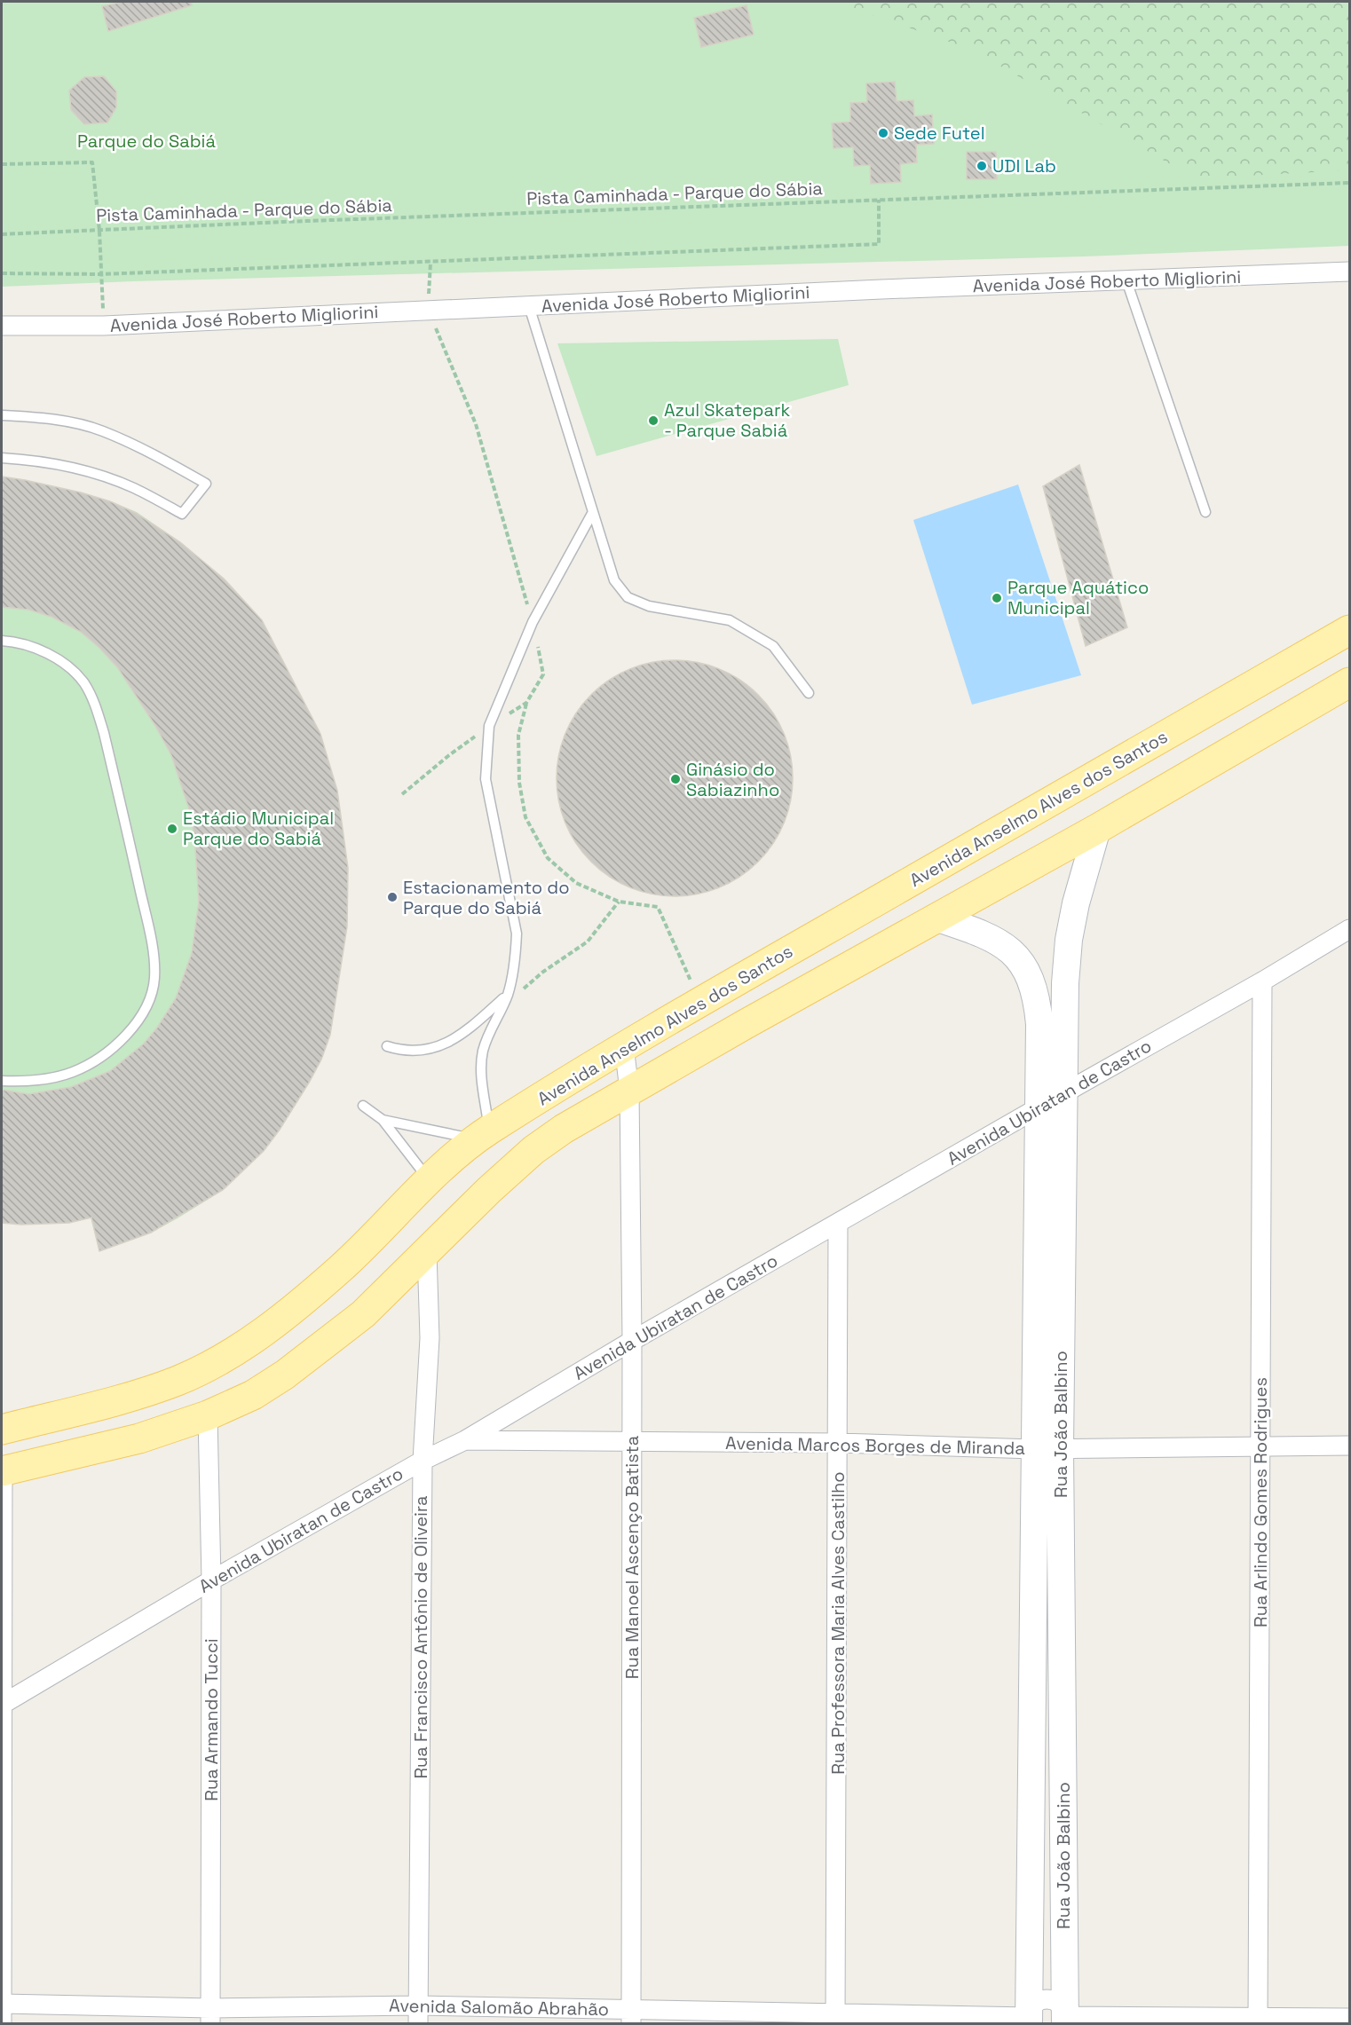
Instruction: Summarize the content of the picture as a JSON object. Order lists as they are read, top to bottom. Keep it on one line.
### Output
{"streets":{"main road":["Avenida Anselmo Alves dos Santos","Rua João Balbino"],"street":["Avenida José Roberto Migliorini","Avenida Ubiratan de Castro","Avenida Marcos Borges de Miranda","Rua Arlindo Gomes Rodrigues","Rua Manoel Ascenço Batista","Rua Professora Maria Alves Castilho","Rua Francisco Antônio de Oliveira","Rua Armando Tucci","Avenida Salomão Abrahão"],"path":["Pista Caminhada - Parque do Sábia"]},"crossings":[["Avenida Anselmo Alves dos Santos","Rua Manoel Ascenço Batista"],["Avenida Ubiratan de Castro","Rua João Balbino"],["Avenida Ubiratan de Castro","Avenida Marcos Borges de Miranda"],["Avenida Ubiratan de Castro","Rua Arlindo Gomes Rodrigues"],["Avenida Ubiratan de Castro","Rua Manoel Ascenço Batista"],["Avenida Ubiratan de Castro","Rua Professora Maria Alves Castilho"],["Avenida Ubiratan de Castro","Rua Francisco Antônio de Oliveira"],["Avenida Ubiratan de Castro","Rua Armando Tucci"],["Rua João Balbino","Avenida Marcos Borges de Miranda"],["Rua João Balbino","Avenida Salomão Abrahão"],["Avenida Marcos Borges de Miranda","Rua Arlindo Gomes Rodrigues"],["Avenida Marcos Borges de Miranda","Rua Manoel Ascenço Batista"],["Avenida Marcos Borges de Miranda","Rua Professora Maria Alves Castilho"],["Rua Manoel Ascenço Batista","Avenida Salomão Abrahão"],["Rua Professora Maria Alves Castilho","Avenida Salomão Abrahão"],["Rua Francisco Antônio de Oliveira","Avenida Salomão Abrahão"],["Rua Armando Tucci","Avenida Salomão Abrahão"]],"parks":["Parque do Sabiá"],"places":["Sede Futel","UDI Lab","Azul Skatepark - Parque Sabiá","Parque Aquático Municipal","Ginásio do Sabiazinho","Estádio Municipal Parque do Sabiá","Estacionamento do Parque do Sabiá"]}
